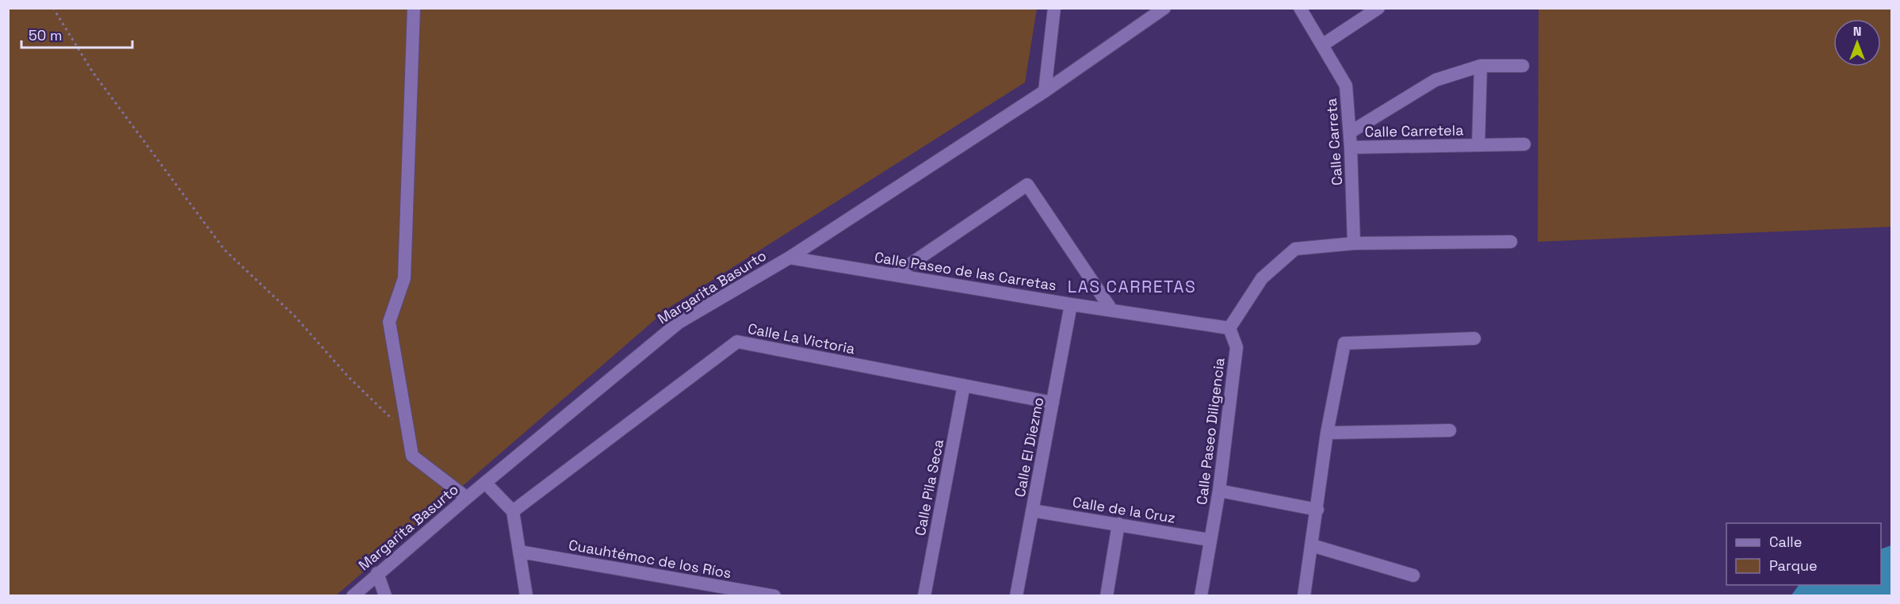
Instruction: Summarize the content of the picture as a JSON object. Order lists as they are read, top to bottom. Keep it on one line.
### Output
{"streets":{"street":["Calle Carretela","Calle Carreta","Calle Paseo de las Carretas","Margarita Basurto","Calle La Victoria","Calle Paseo Diligencia","Calle El Diezmo","Calle Pila Seca","Calle de la Cruz","Cuauhtémoc de los Ríos"]},"crossings":[["Calle Carretela","Calle Carreta"],["Calle Paseo de las Carretas","Margarita Basurto"],["Calle Paseo de las Carretas","Calle Paseo Diligencia"],["Calle Paseo de las Carretas","Calle El Diezmo"],["Calle La Victoria","Calle El Diezmo"],["Calle La Victoria","Calle Pila Seca"],["Calle Paseo Diligencia","Calle de la Cruz"],["Calle El Diezmo","Calle de la Cruz"]],"districts":["LAS CARRETAS"],"legend":["Calle","Parque"],"scale_bar":"50 m","north":"top"}
